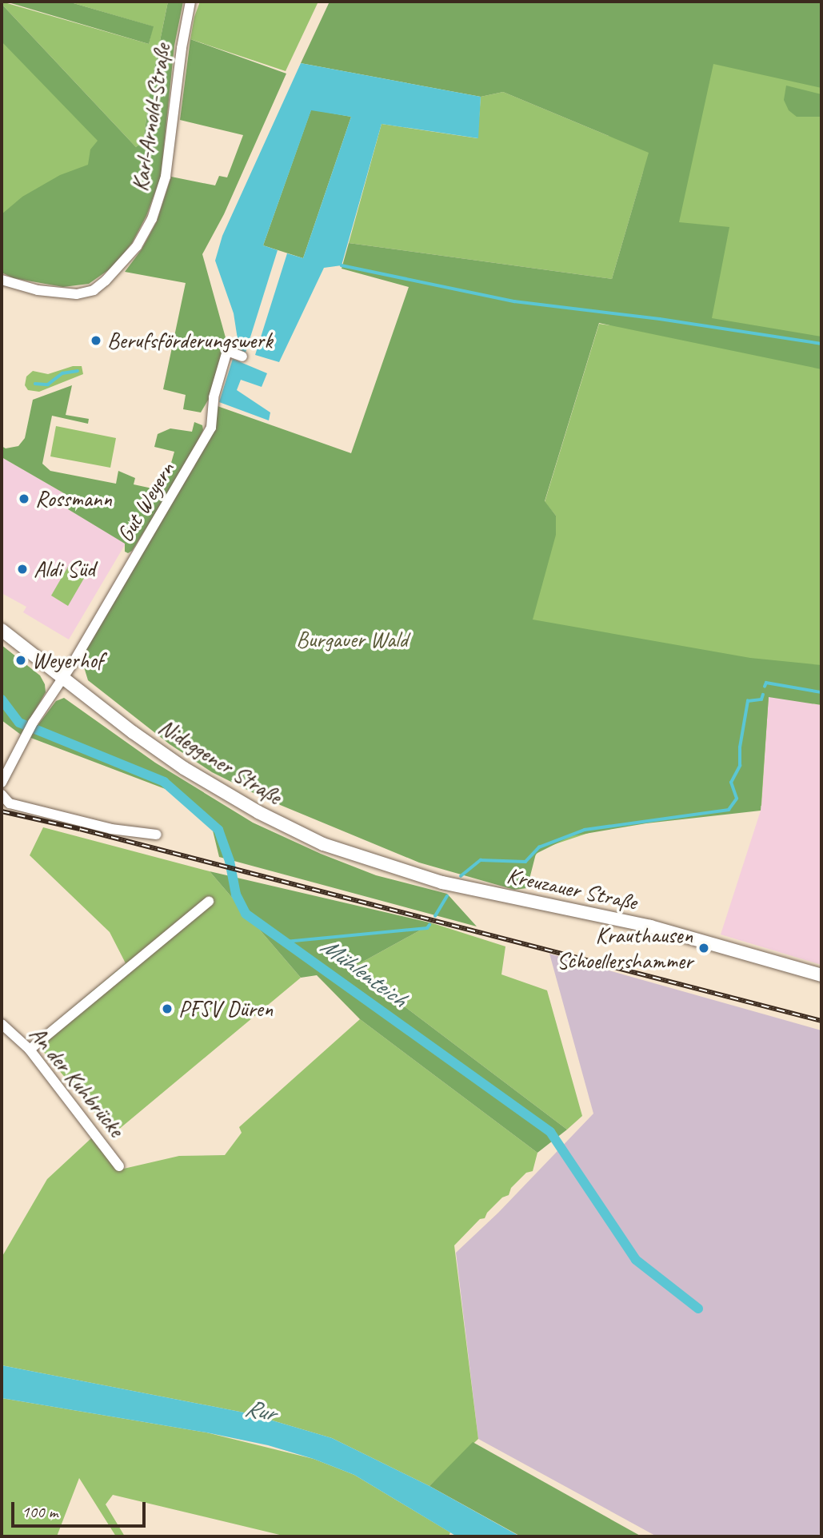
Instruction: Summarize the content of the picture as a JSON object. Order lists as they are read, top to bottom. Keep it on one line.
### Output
{"streets":{"main road":["Nideggener Straße","Kreuzauer Straße"],"street":["Karl-Arnold-Straße","Gut Weyern","An der Kuhbrücke"]},"crossings":[["Gut Weyern","Nideggener Straße"],["Nideggener Straße","Kreuzauer Straße"]],"water":["Mühlenteich","Rur"],"parks":["Burgauer Wald"],"places":["Berufsförderungswerk","Rossmann","Aldi Süd","Weyerhof","Krauthausen Schoellershammer","PFSV Düren"],"scale_bar":"100 m"}
